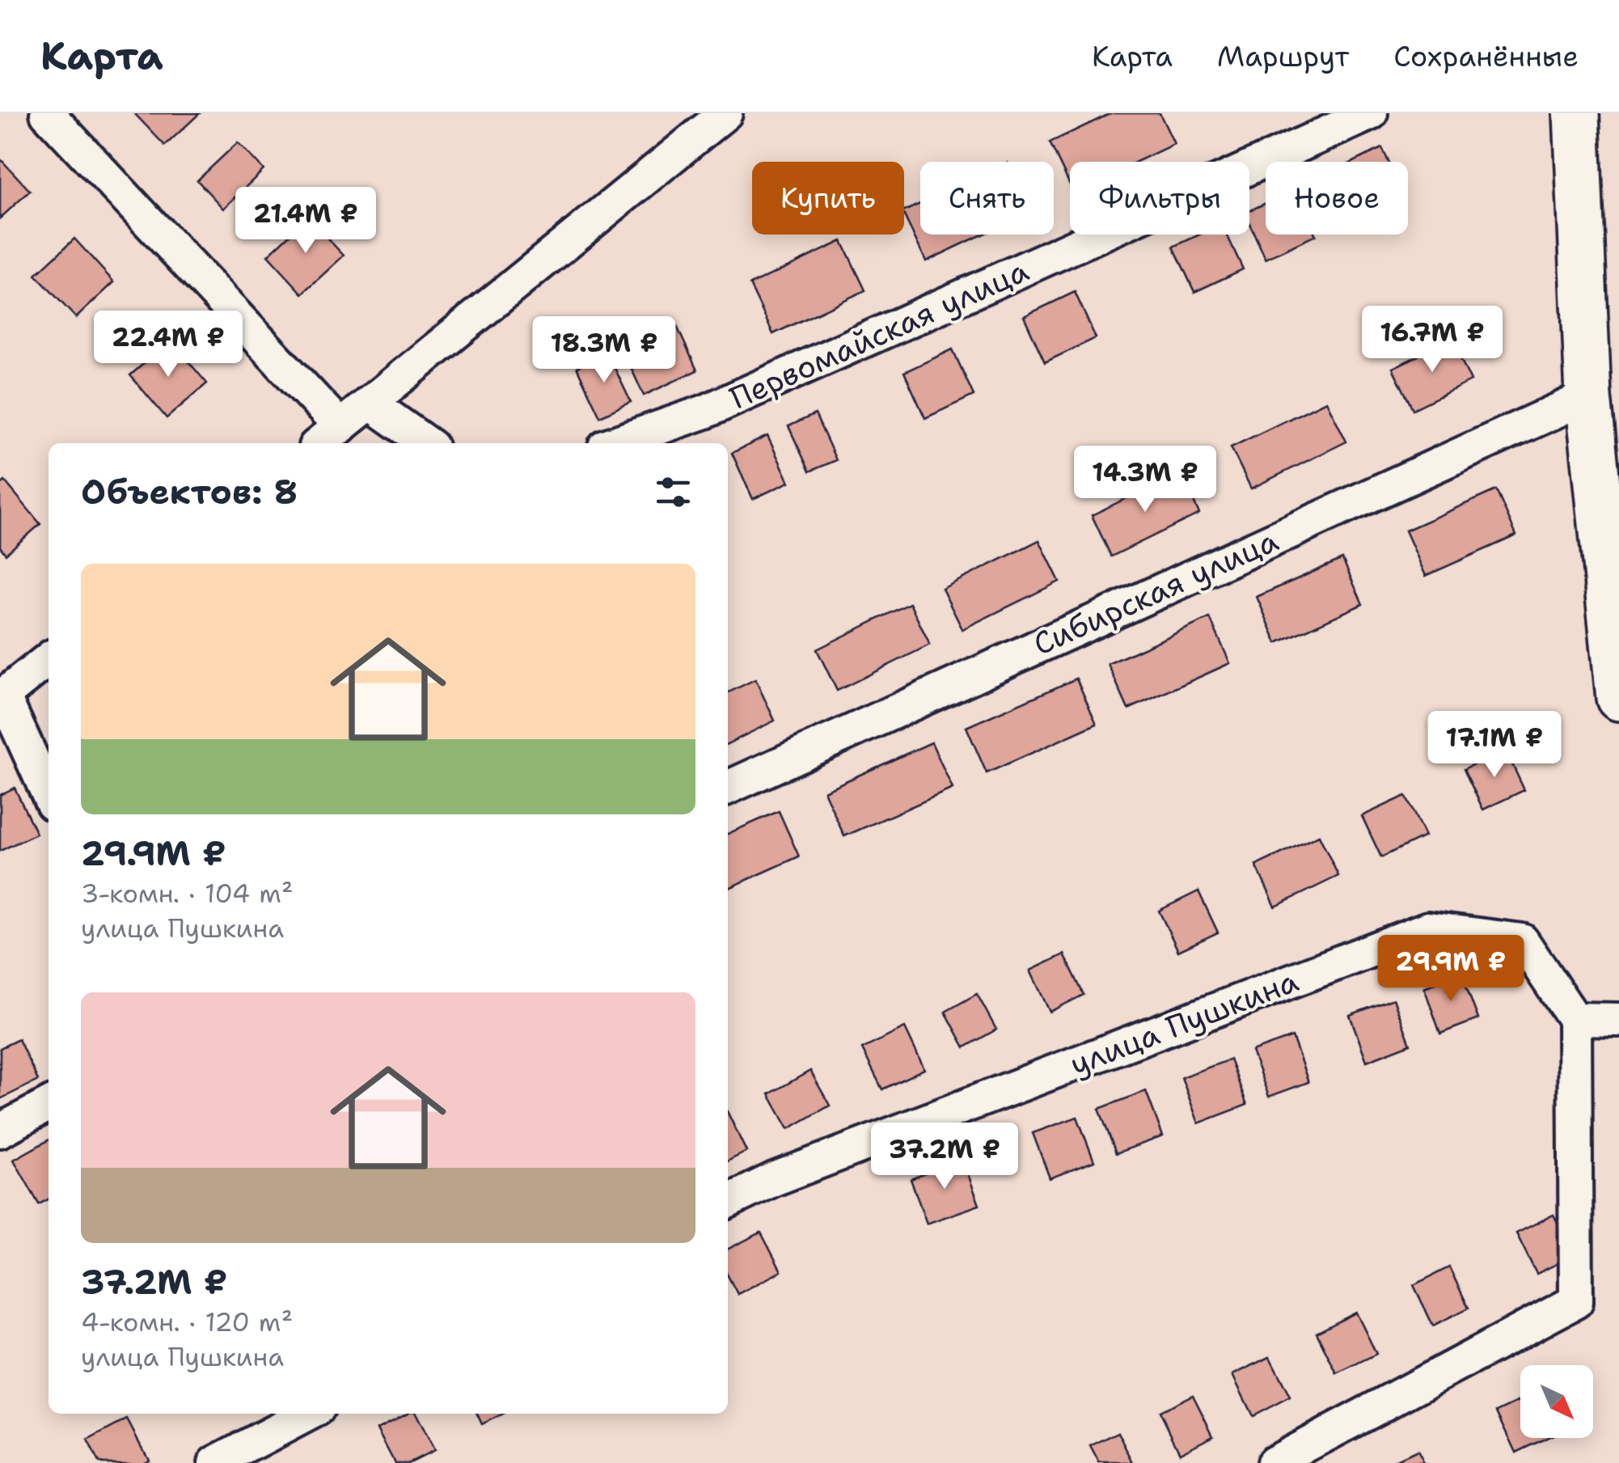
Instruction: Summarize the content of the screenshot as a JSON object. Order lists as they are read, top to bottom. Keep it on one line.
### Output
{"streets":{"street":["Первомайская улица","Сибирская улица","улица Пушкина"]},"north":"bottom right","page":{"header":"Карта","nav":["Карта","Маршрут","Сохранённые"],"chip":["Купить","Снять","Фильтры","Новое"],"price":["21.4M ₽","16.7M ₽","22.4M ₽","18.3M ₽","14.3M ₽","17.1M ₽","29.9M ₽","37.2M ₽"],"heading":"Объектов: 8","list":[{"name":"29.9M ₽","note":"3-комн. · 104 m² · улица Пушкина"},{"name":"37.2M ₽","note":"4-комн. · 120 m² · улица Пушкина"}]}}
